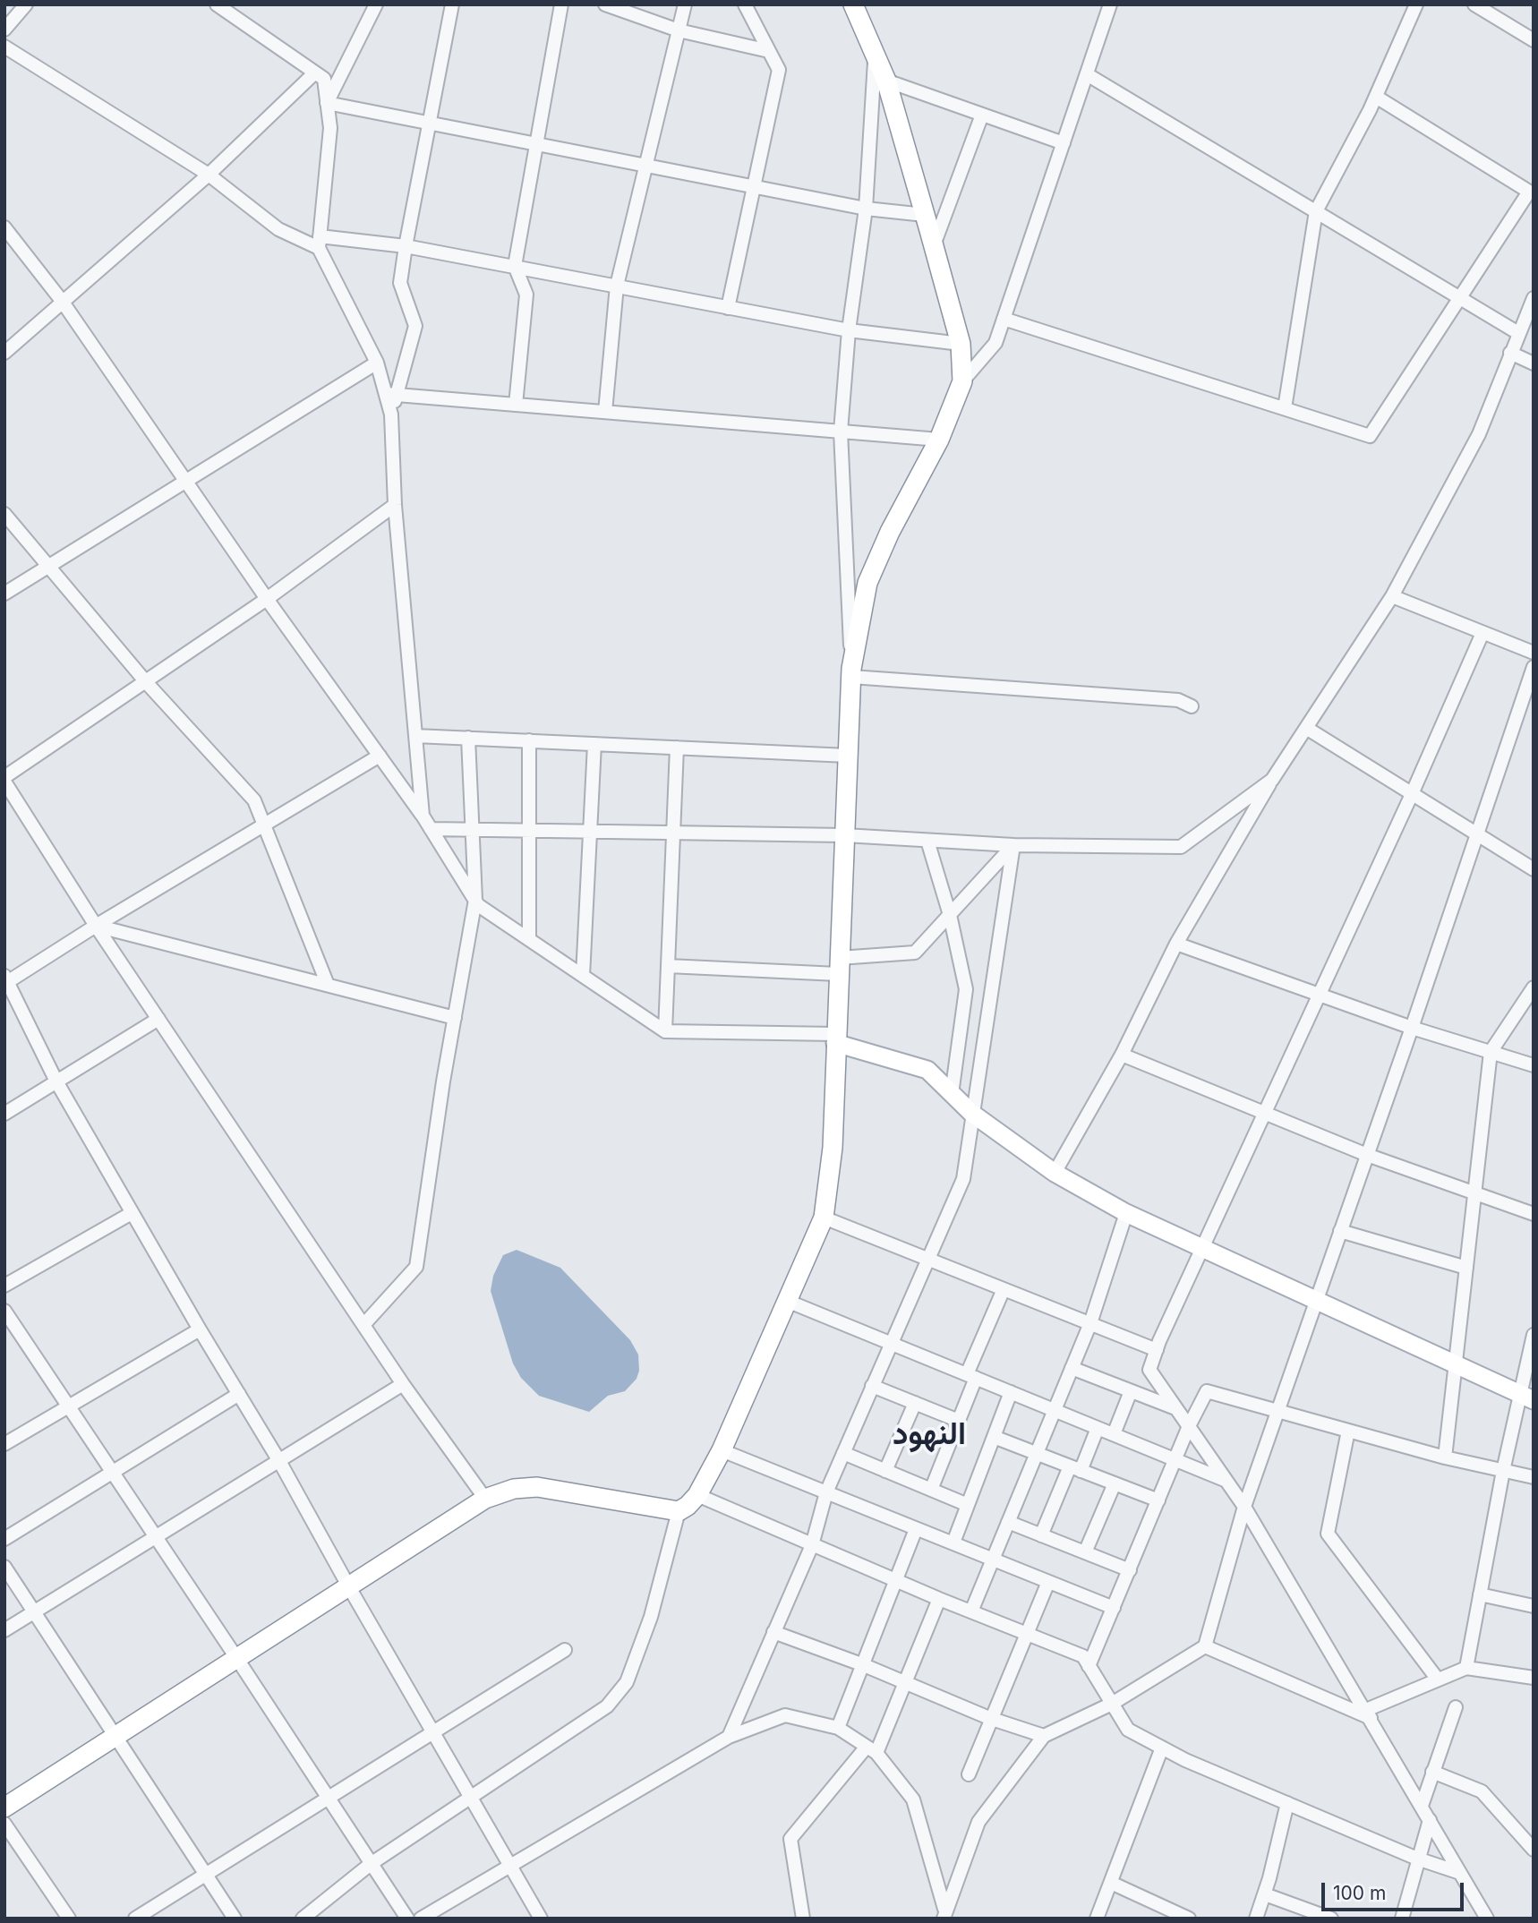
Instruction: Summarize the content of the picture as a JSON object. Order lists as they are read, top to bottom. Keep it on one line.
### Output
{"districts":["النهود"],"scale_bar":"100 m"}
